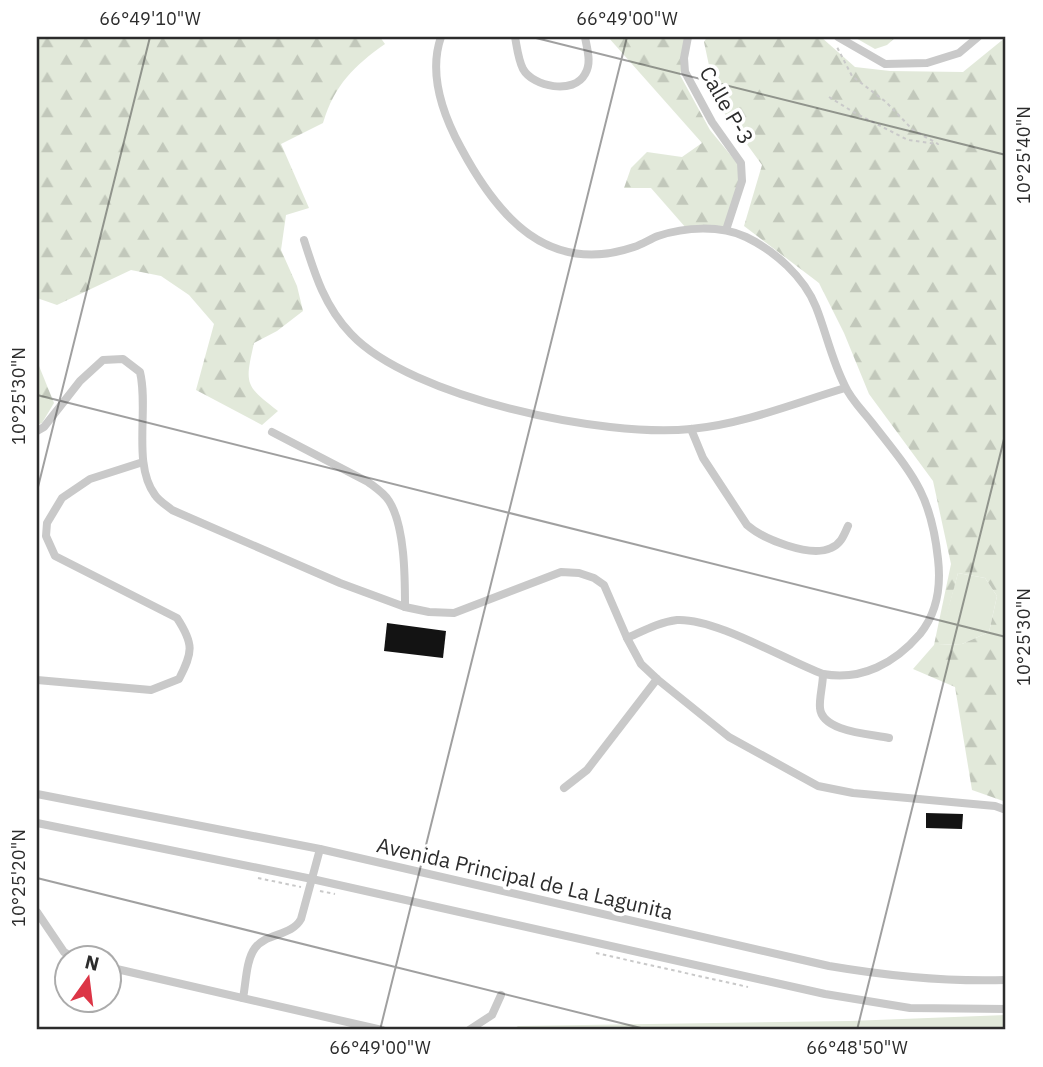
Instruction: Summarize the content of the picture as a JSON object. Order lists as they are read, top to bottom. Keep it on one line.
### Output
{"streets":{"street":["Calle P-3","Avenida Principal de La Lagunita"]},"north":"top","coordinates":["66°49'10\"W","66°49'00\"W","10°25'40\"N","10°25'30\"N","10°25'20\"N","66°48'50\"W"]}
